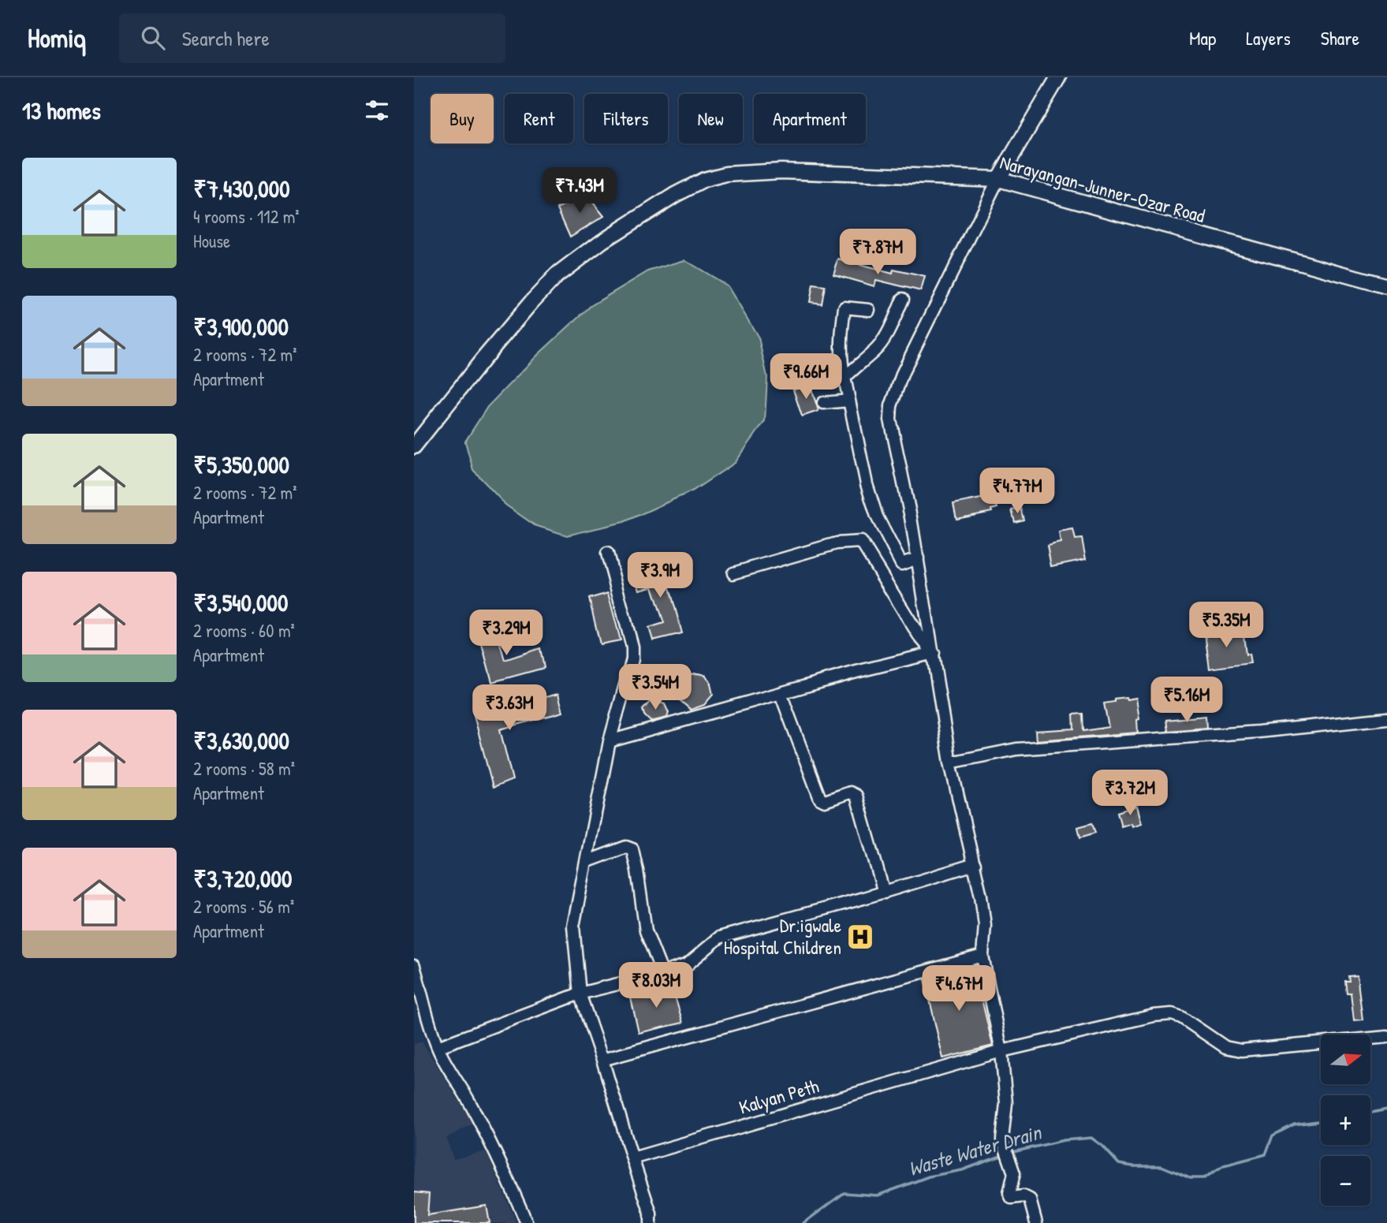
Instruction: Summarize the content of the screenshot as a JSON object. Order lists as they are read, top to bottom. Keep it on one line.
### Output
{"streets":{"main road":["Narayangan-Junner-Ozar Road"],"street":["Kalyan Peth"]},"water":["Waste Water Drain"],"places":{"hospital":["Dr.igwale Hospital Children"]},"north":"right","page":{"header":"Homiq","search":"Search here","nav":["Map","Layers","Share"],"heading":"13 homes","chip":["Buy","Rent","Filters","New","Apartment"],"list":[{"name":"₹7,430,000","note":"4 rooms · 112 m² · House"},{"name":"₹3,900,000","note":"2 rooms · 72 m² · Apartment"},{"name":"₹5,350,000","note":"2 rooms · 72 m² · Apartment"},{"name":"₹3,540,000","note":"2 rooms · 60 m² · Apartment"},{"name":"₹3,630,000","note":"2 rooms · 58 m² · Apartment"},{"name":"₹3,720,000","note":"2 rooms · 56 m² · Apartment"}],"price":["₹7.43M","₹7.87M","₹9.66M","₹4.77M","₹3.9M","₹5.35M","₹3.29M","₹3.54M","₹5.16M","₹3.63M","₹3.72M","₹8.03M","₹4.67M"],"map_buttons":["+","−"]}}
